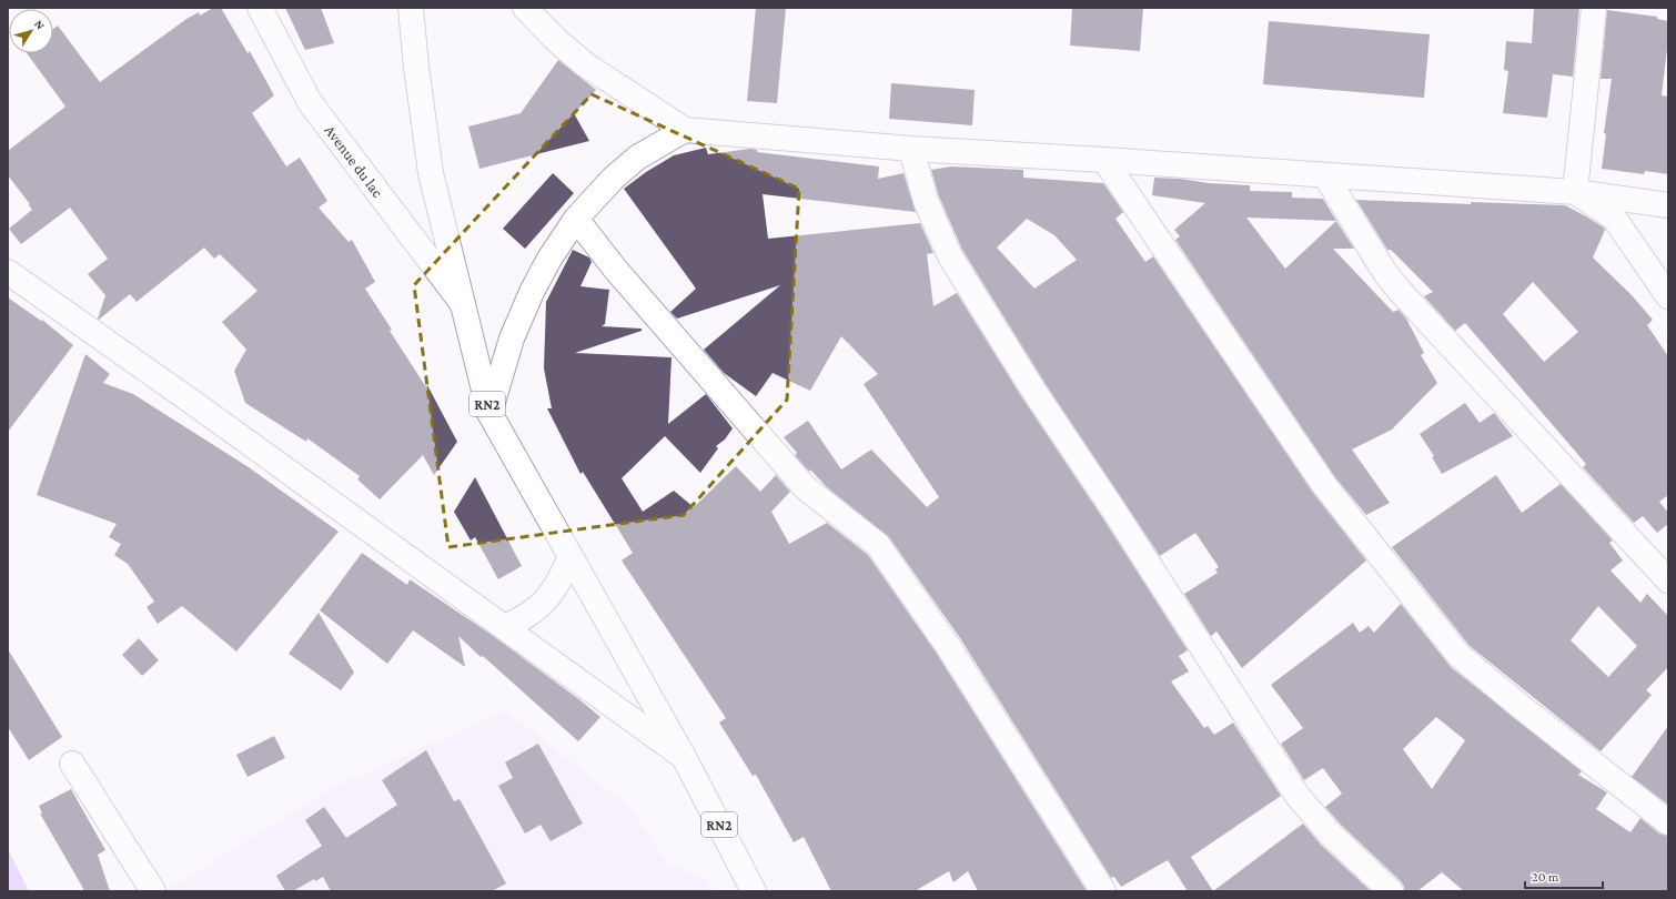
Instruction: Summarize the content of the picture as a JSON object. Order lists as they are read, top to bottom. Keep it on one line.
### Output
{"streets":{"main road":["Avenue du lac","RN2"]},"crossings":[["Avenue du lac","RN2"]],"scale_bar":"20 m","north":"top right"}
